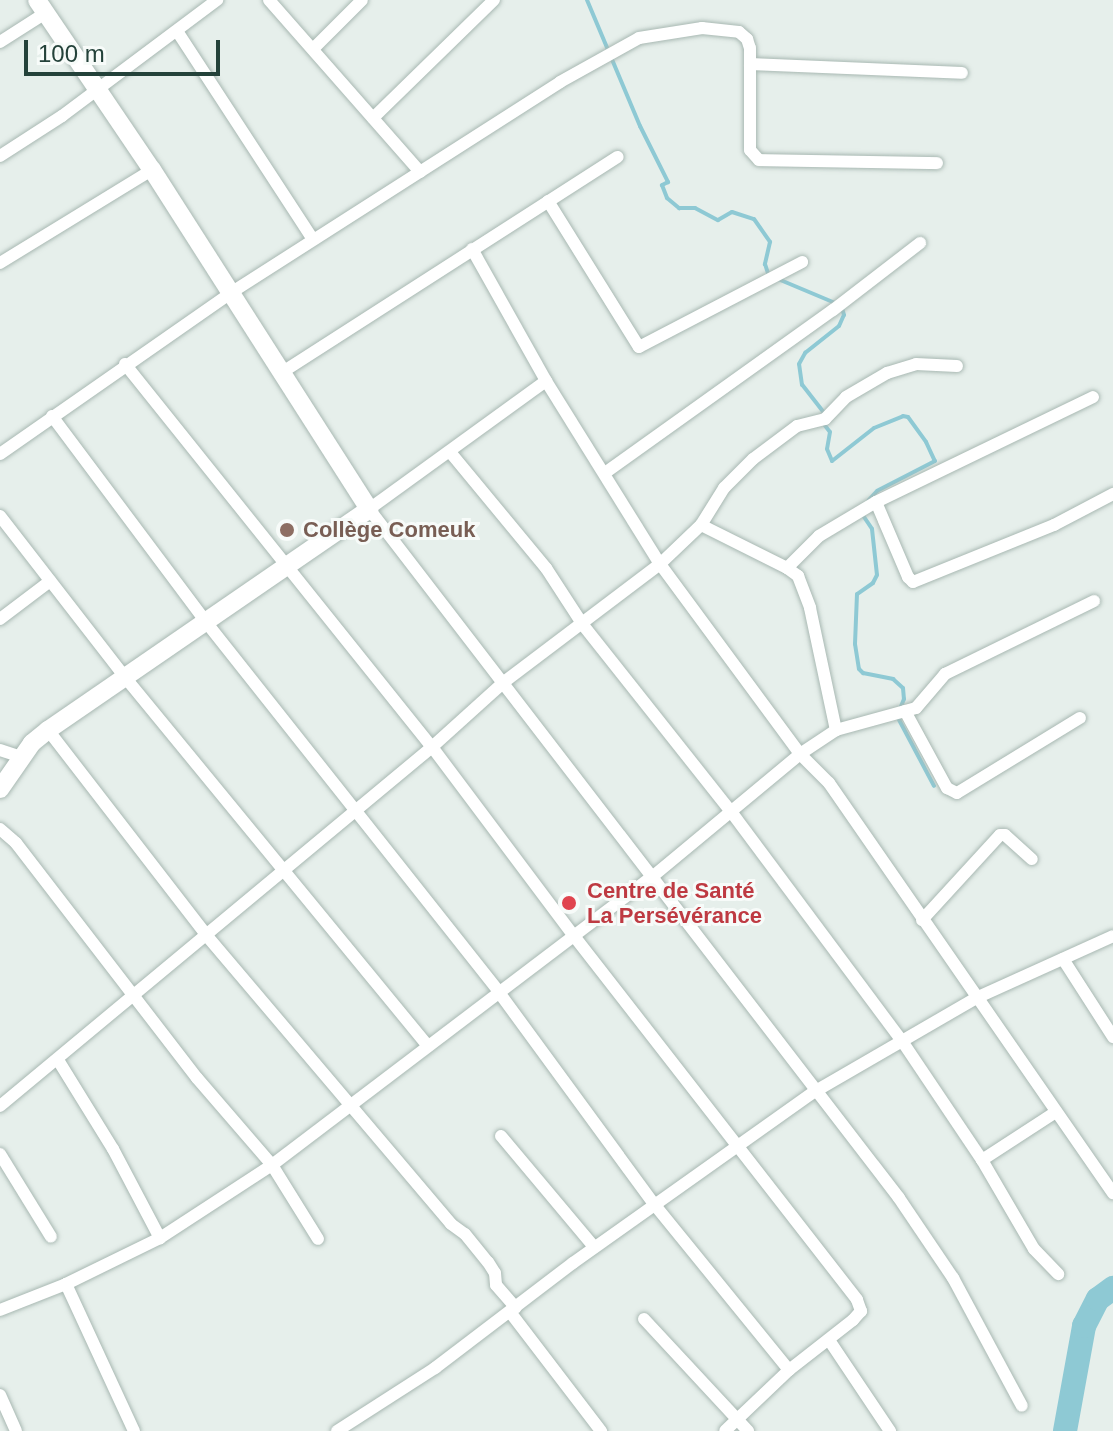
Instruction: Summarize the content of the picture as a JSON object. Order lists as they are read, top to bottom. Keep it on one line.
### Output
{"places":["Collège Comeuk","Centre de Santé La Persévérance"],"scale_bar":"100 m"}
